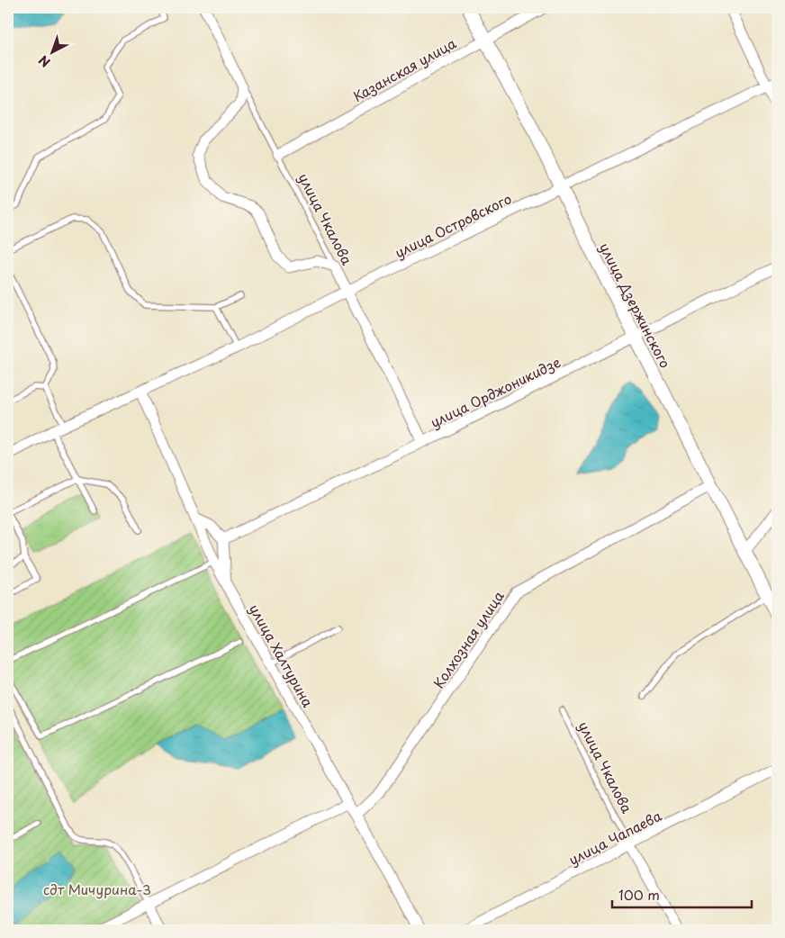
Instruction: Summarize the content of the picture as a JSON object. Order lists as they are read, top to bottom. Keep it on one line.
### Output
{"streets":{"street":["Казанская улица","улица Чкалова","улица Островского","улица Дзержинского","улица Орджоникидзе","Колхозная улица","улица Халтурина","улица Чапаева"]},"crossings":[["Казанская улица","улица Чкалова"],["Казанская улица","улица Дзержинского"],["улица Чкалова","улица Островского"],["улица Чкалова","улица Орджоникидзе"],["улица Чкалова","улица Чапаева"],["улица Островского","улица Дзержинского"],["улица Дзержинского","улица Орджоникидзе"],["улица Дзержинского","Колхозная улица"],["улица Орджоникидзе","улица Халтурина"],["Колхозная улица","улица Халтурина"]],"parks":["сдт Мичурина-3"],"scale_bar":"100 m","north":"bottom left"}
